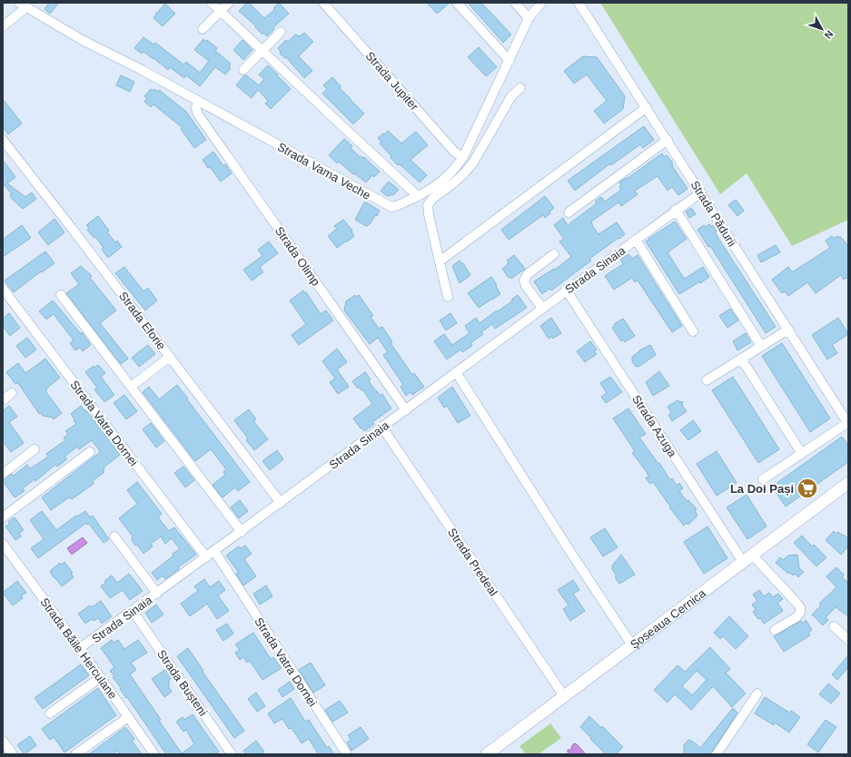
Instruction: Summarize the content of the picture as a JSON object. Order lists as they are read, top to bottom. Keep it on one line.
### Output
{"streets":{"street":["Strada Jupiter","Strada Vama Veche","Strada Pădurii","Strada Olimp","Strada Sinaia","Strada Eforie","Strada Vatra Dornei","Strada Azuga","Strada Predeal","Șoseaua Cernica","Strada Băile Herculane","Strada Bușteni"]},"crossings":[["Strada Jupiter","Strada Vama Veche"],["Strada Vama Veche","Strada Olimp"],["Strada Pădurii","Strada Sinaia"],["Strada Olimp","Strada Sinaia"],["Strada Sinaia","Strada Eforie"],["Strada Sinaia","Strada Vatra Dornei"],["Strada Sinaia","Strada Azuga"],["Strada Sinaia","Strada Predeal"],["Strada Sinaia","Strada Băile Herculane"],["Strada Sinaia","Strada Bușteni"],["Strada Azuga","Șoseaua Cernica"],["Strada Predeal","Șoseaua Cernica"]],"places":{"supermarket":["La Doi Pași"]},"north":"bottom right"}
